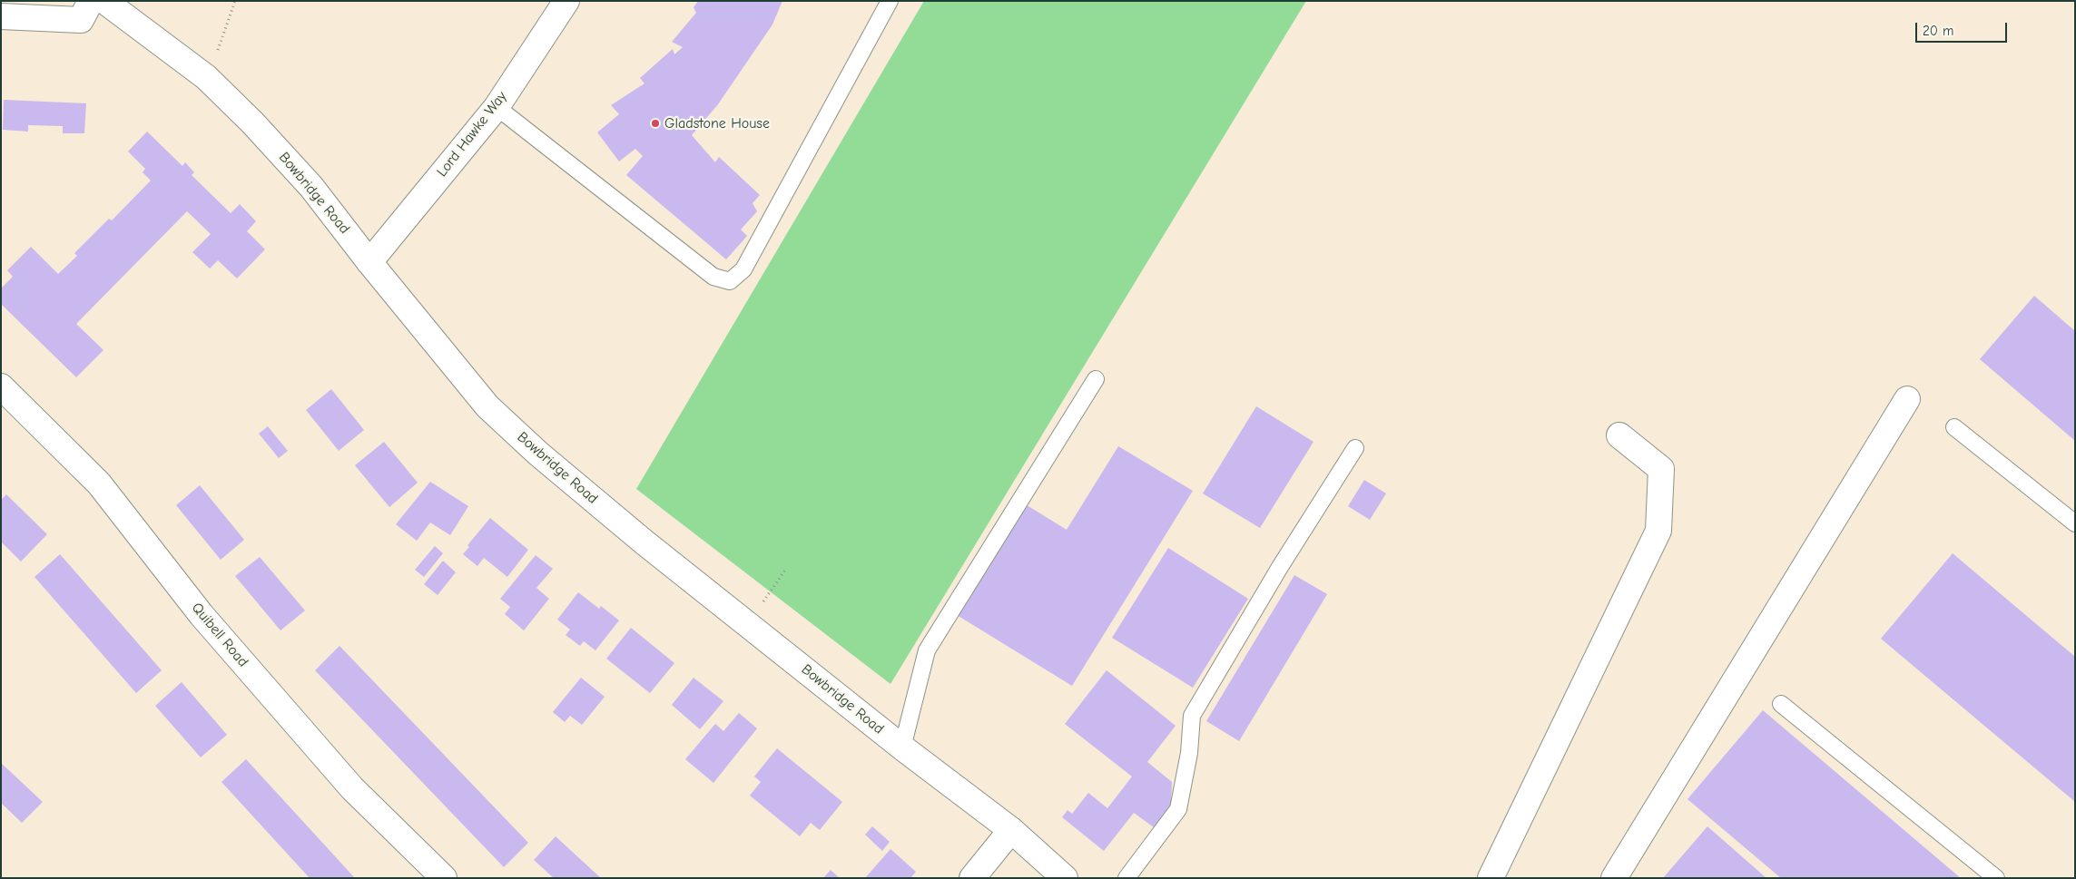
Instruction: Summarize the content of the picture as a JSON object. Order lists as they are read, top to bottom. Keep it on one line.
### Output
{"streets":{"street":["Lord Hawke Way","Bowbridge Road","Quibell Road"]},"crossings":[["Lord Hawke Way","Bowbridge Road"]],"places":["Gladstone House"],"scale_bar":"20 m"}
